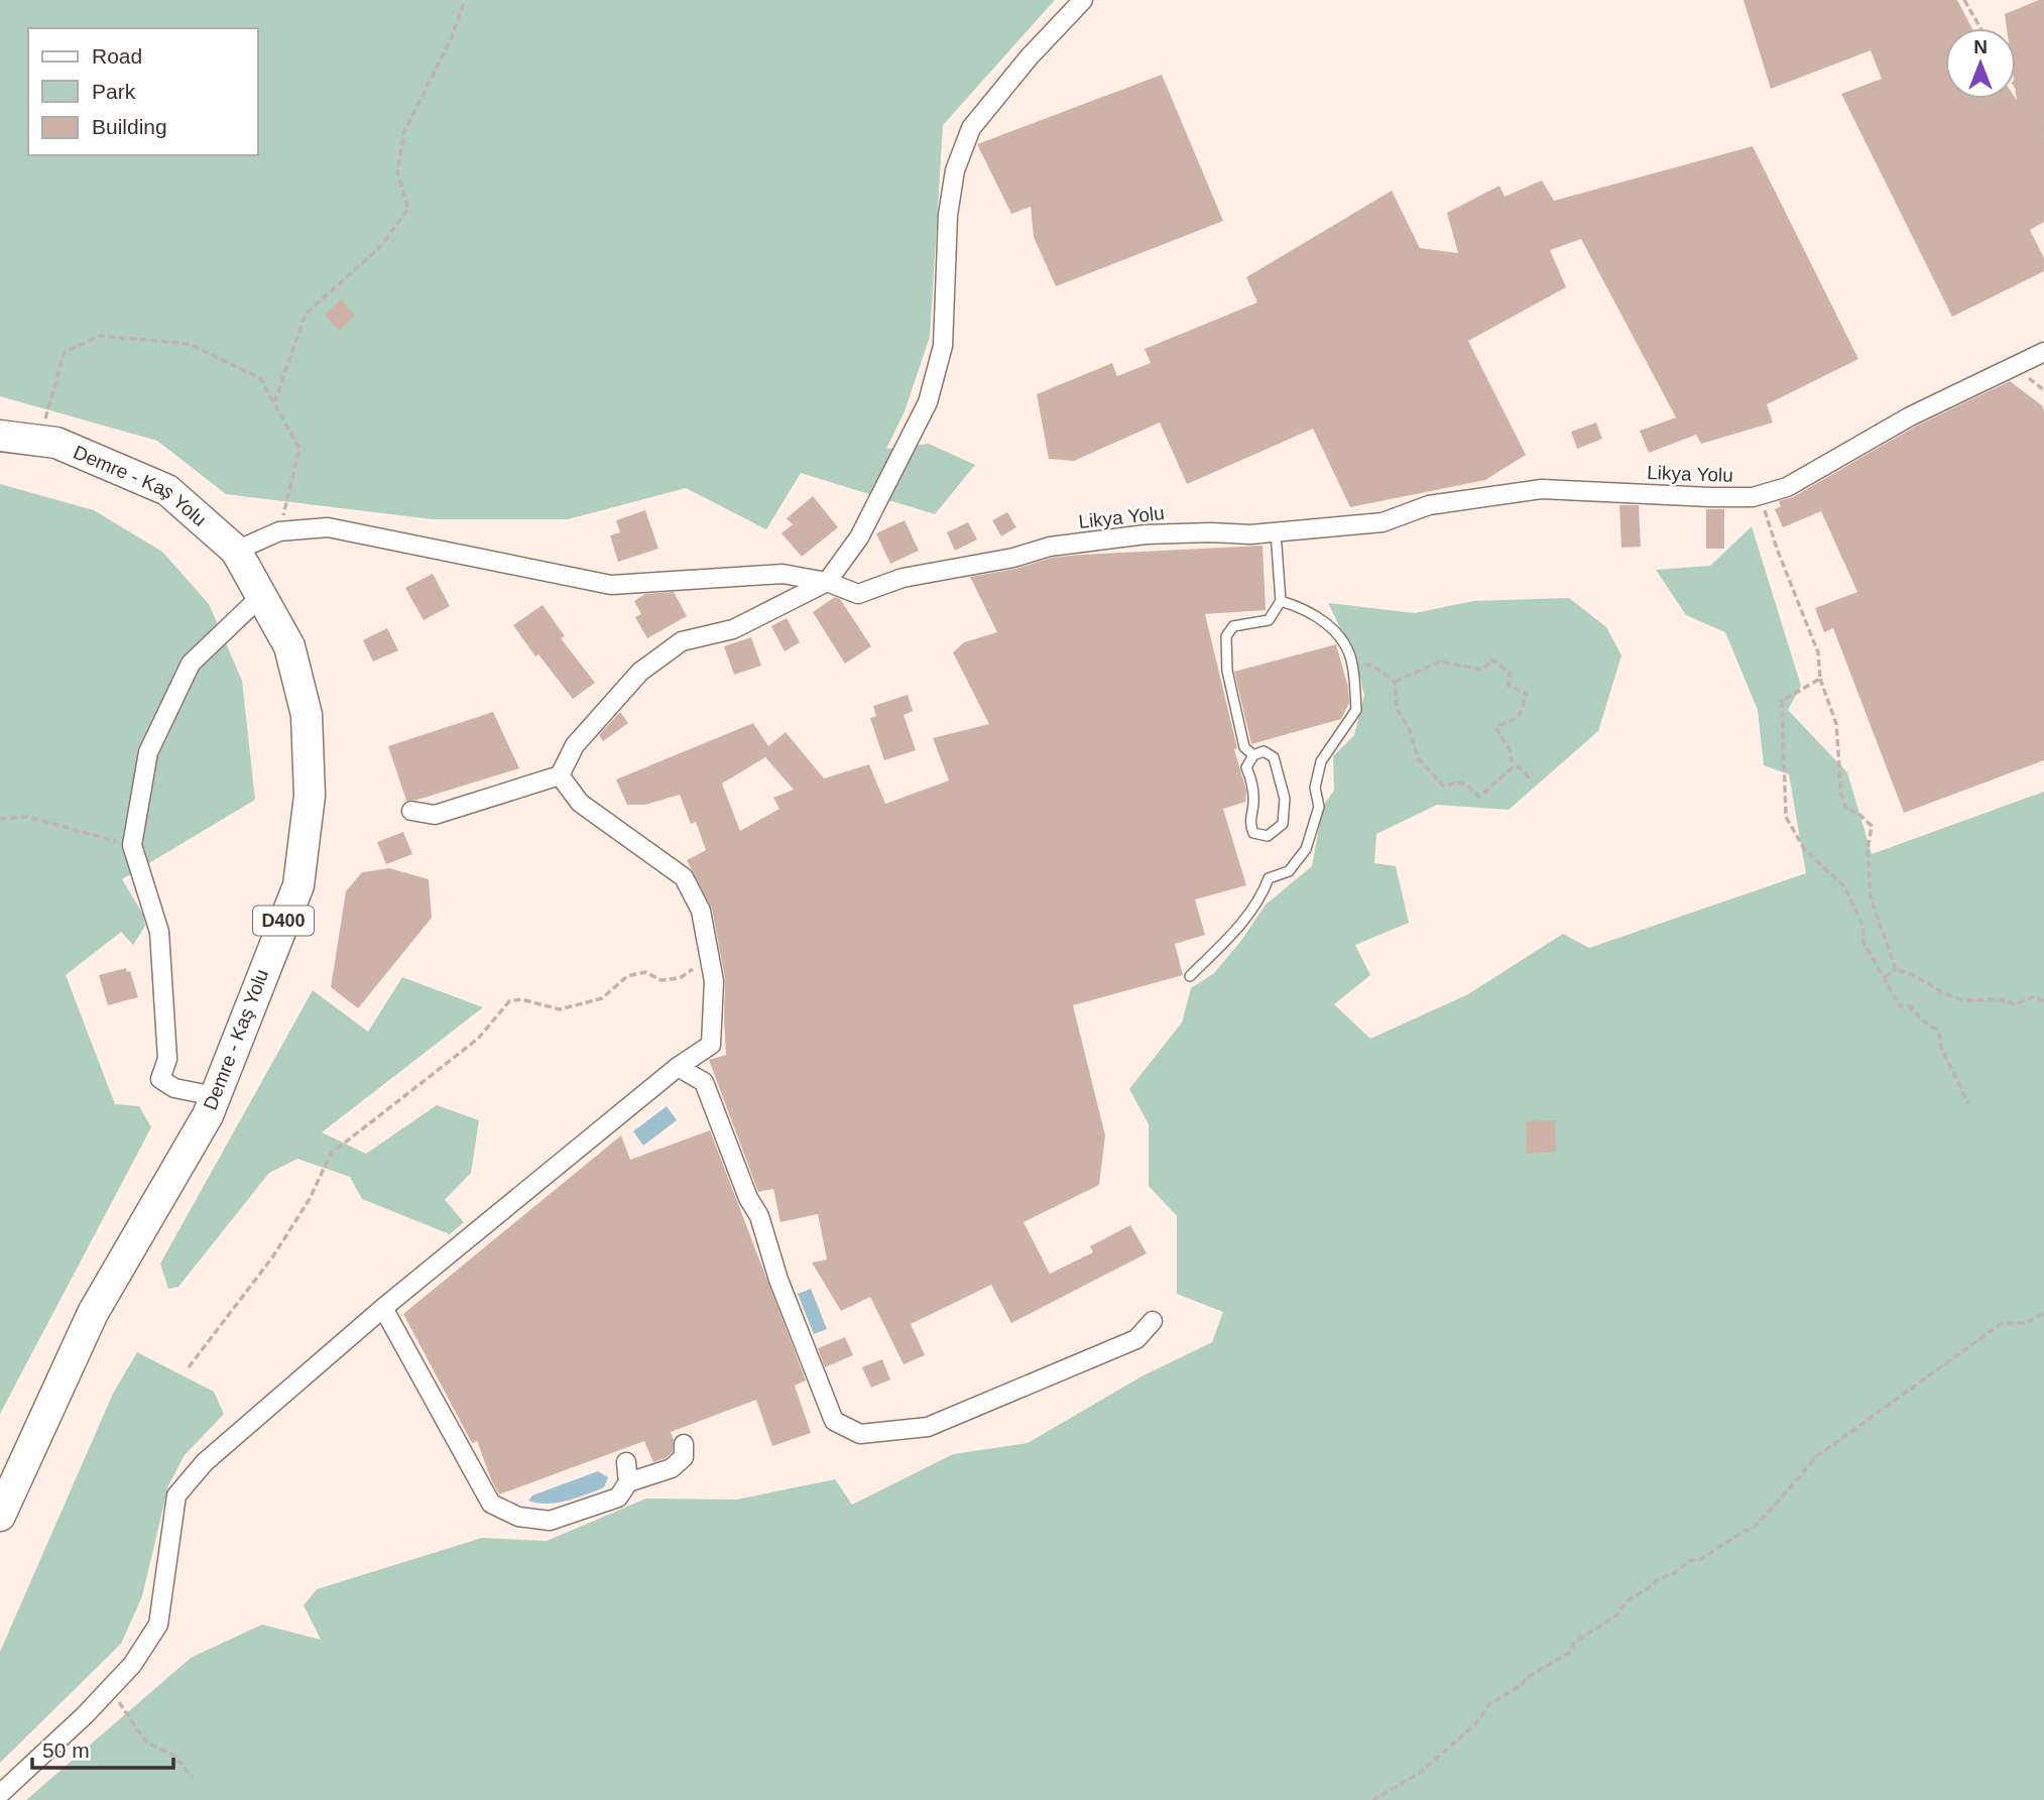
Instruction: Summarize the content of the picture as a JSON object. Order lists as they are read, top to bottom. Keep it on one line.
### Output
{"streets":{"highway":["Demre - Kaş Yolu","D400"],"street":["Likya Yolu"]},"crossings":[["Likya Yolu","Demre - Kaş Yolu"]],"legend":["Road","Park","Building"],"scale_bar":"50 m","north":"top"}
